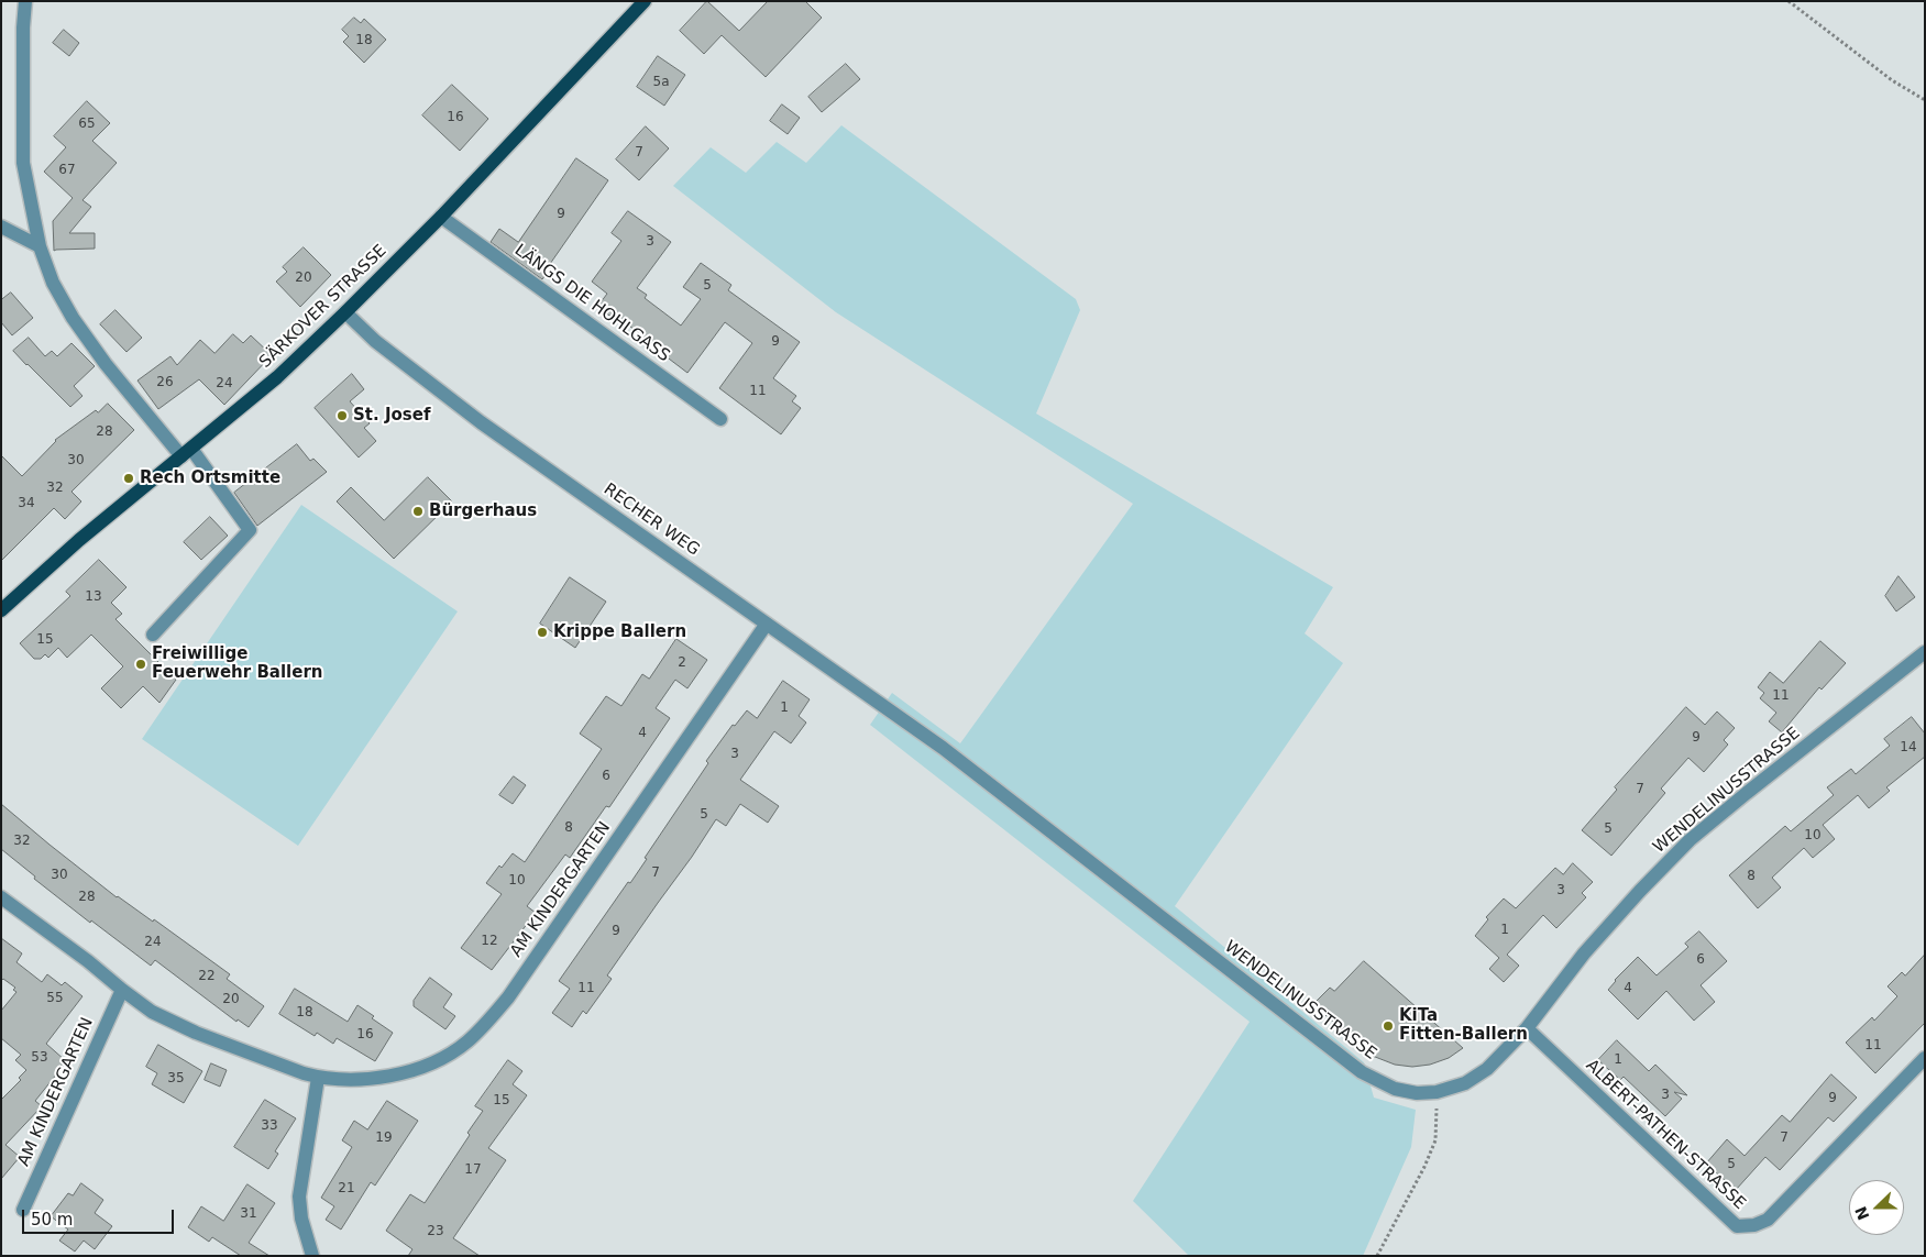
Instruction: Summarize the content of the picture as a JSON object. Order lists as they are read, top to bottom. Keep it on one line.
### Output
{"streets":{"main road":["SÄRKOVER STRASSE"],"street":["LÄNGS DIE HOHLGASS","RECHER WEG","WENDELINUSSTRASSE","AM KINDERGARTEN","ALBERT-PATHEN-STRASSE"]},"crossings":[["LÄNGS DIE HOHLGASS","SÄRKOVER STRASSE"],["SÄRKOVER STRASSE","RECHER WEG"],["RECHER WEG","WENDELINUSSTRASSE"],["RECHER WEG","AM KINDERGARTEN"],["WENDELINUSSTRASSE","ALBERT-PATHEN-STRASSE"]],"places":["St. Josef","Rech Ortsmitte","Bürgerhaus","Krippe Ballern","Freiwillige Feuerwehr Ballern","KiTa Fitten-Ballern"],"house_numbers":["18","5a","16","65","7","67","9","3","20","5","9","26","24","11","28","30","32","34","13","15","2","11","1","4","9","14","3","6","7","5","8","5","10","32","7","30","8","10","3","28","1","9","12","24","6","22","11","4","55","20","18","16","11","53","1","35","3","9","15","33","19","7","5","17","21","31","23"],"scale_bar":"50 m","north":"left"}
